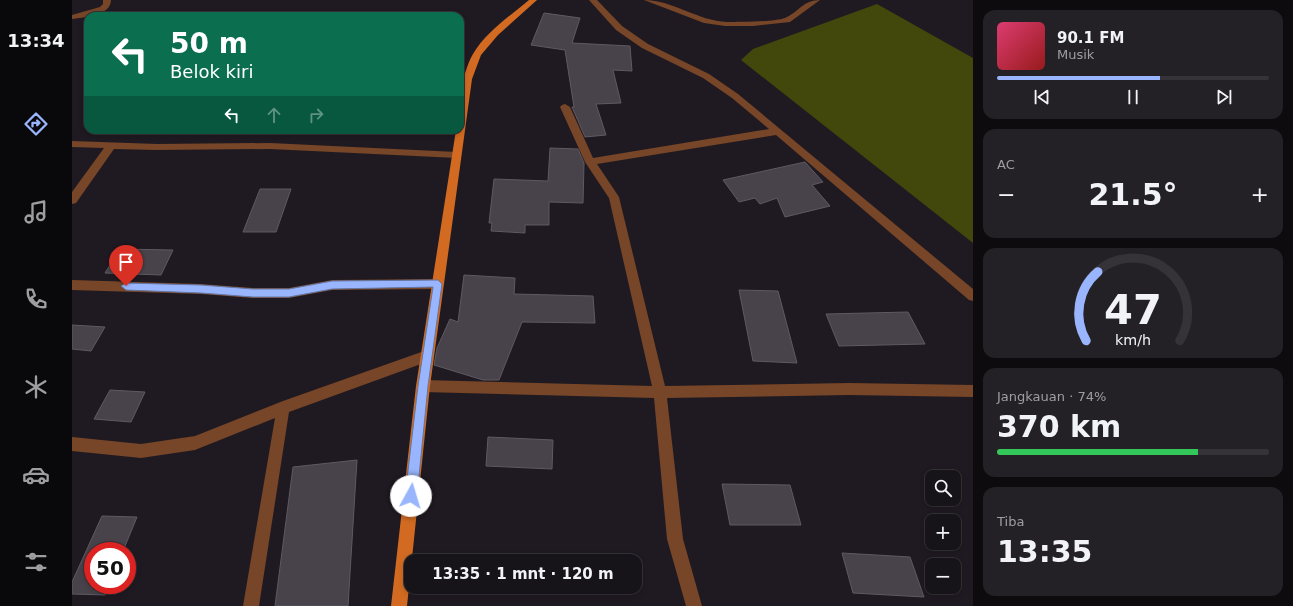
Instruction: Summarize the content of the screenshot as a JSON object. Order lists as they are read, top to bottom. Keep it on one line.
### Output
{"page":{"tabs":"13:34","turn":["50 m","Belok kiri"],"song":["90.1 FM","Musik"],"tile":["AC",["Jangkauan · 74%","370 km"],["Tiba","13:35"]],"heat":["−","21.5°","+"],"map_buttons":["+","−"],"limit":"50","trip":"13:35 · 1 mnt · 120 m","gauge":["47","km/h"]}}
